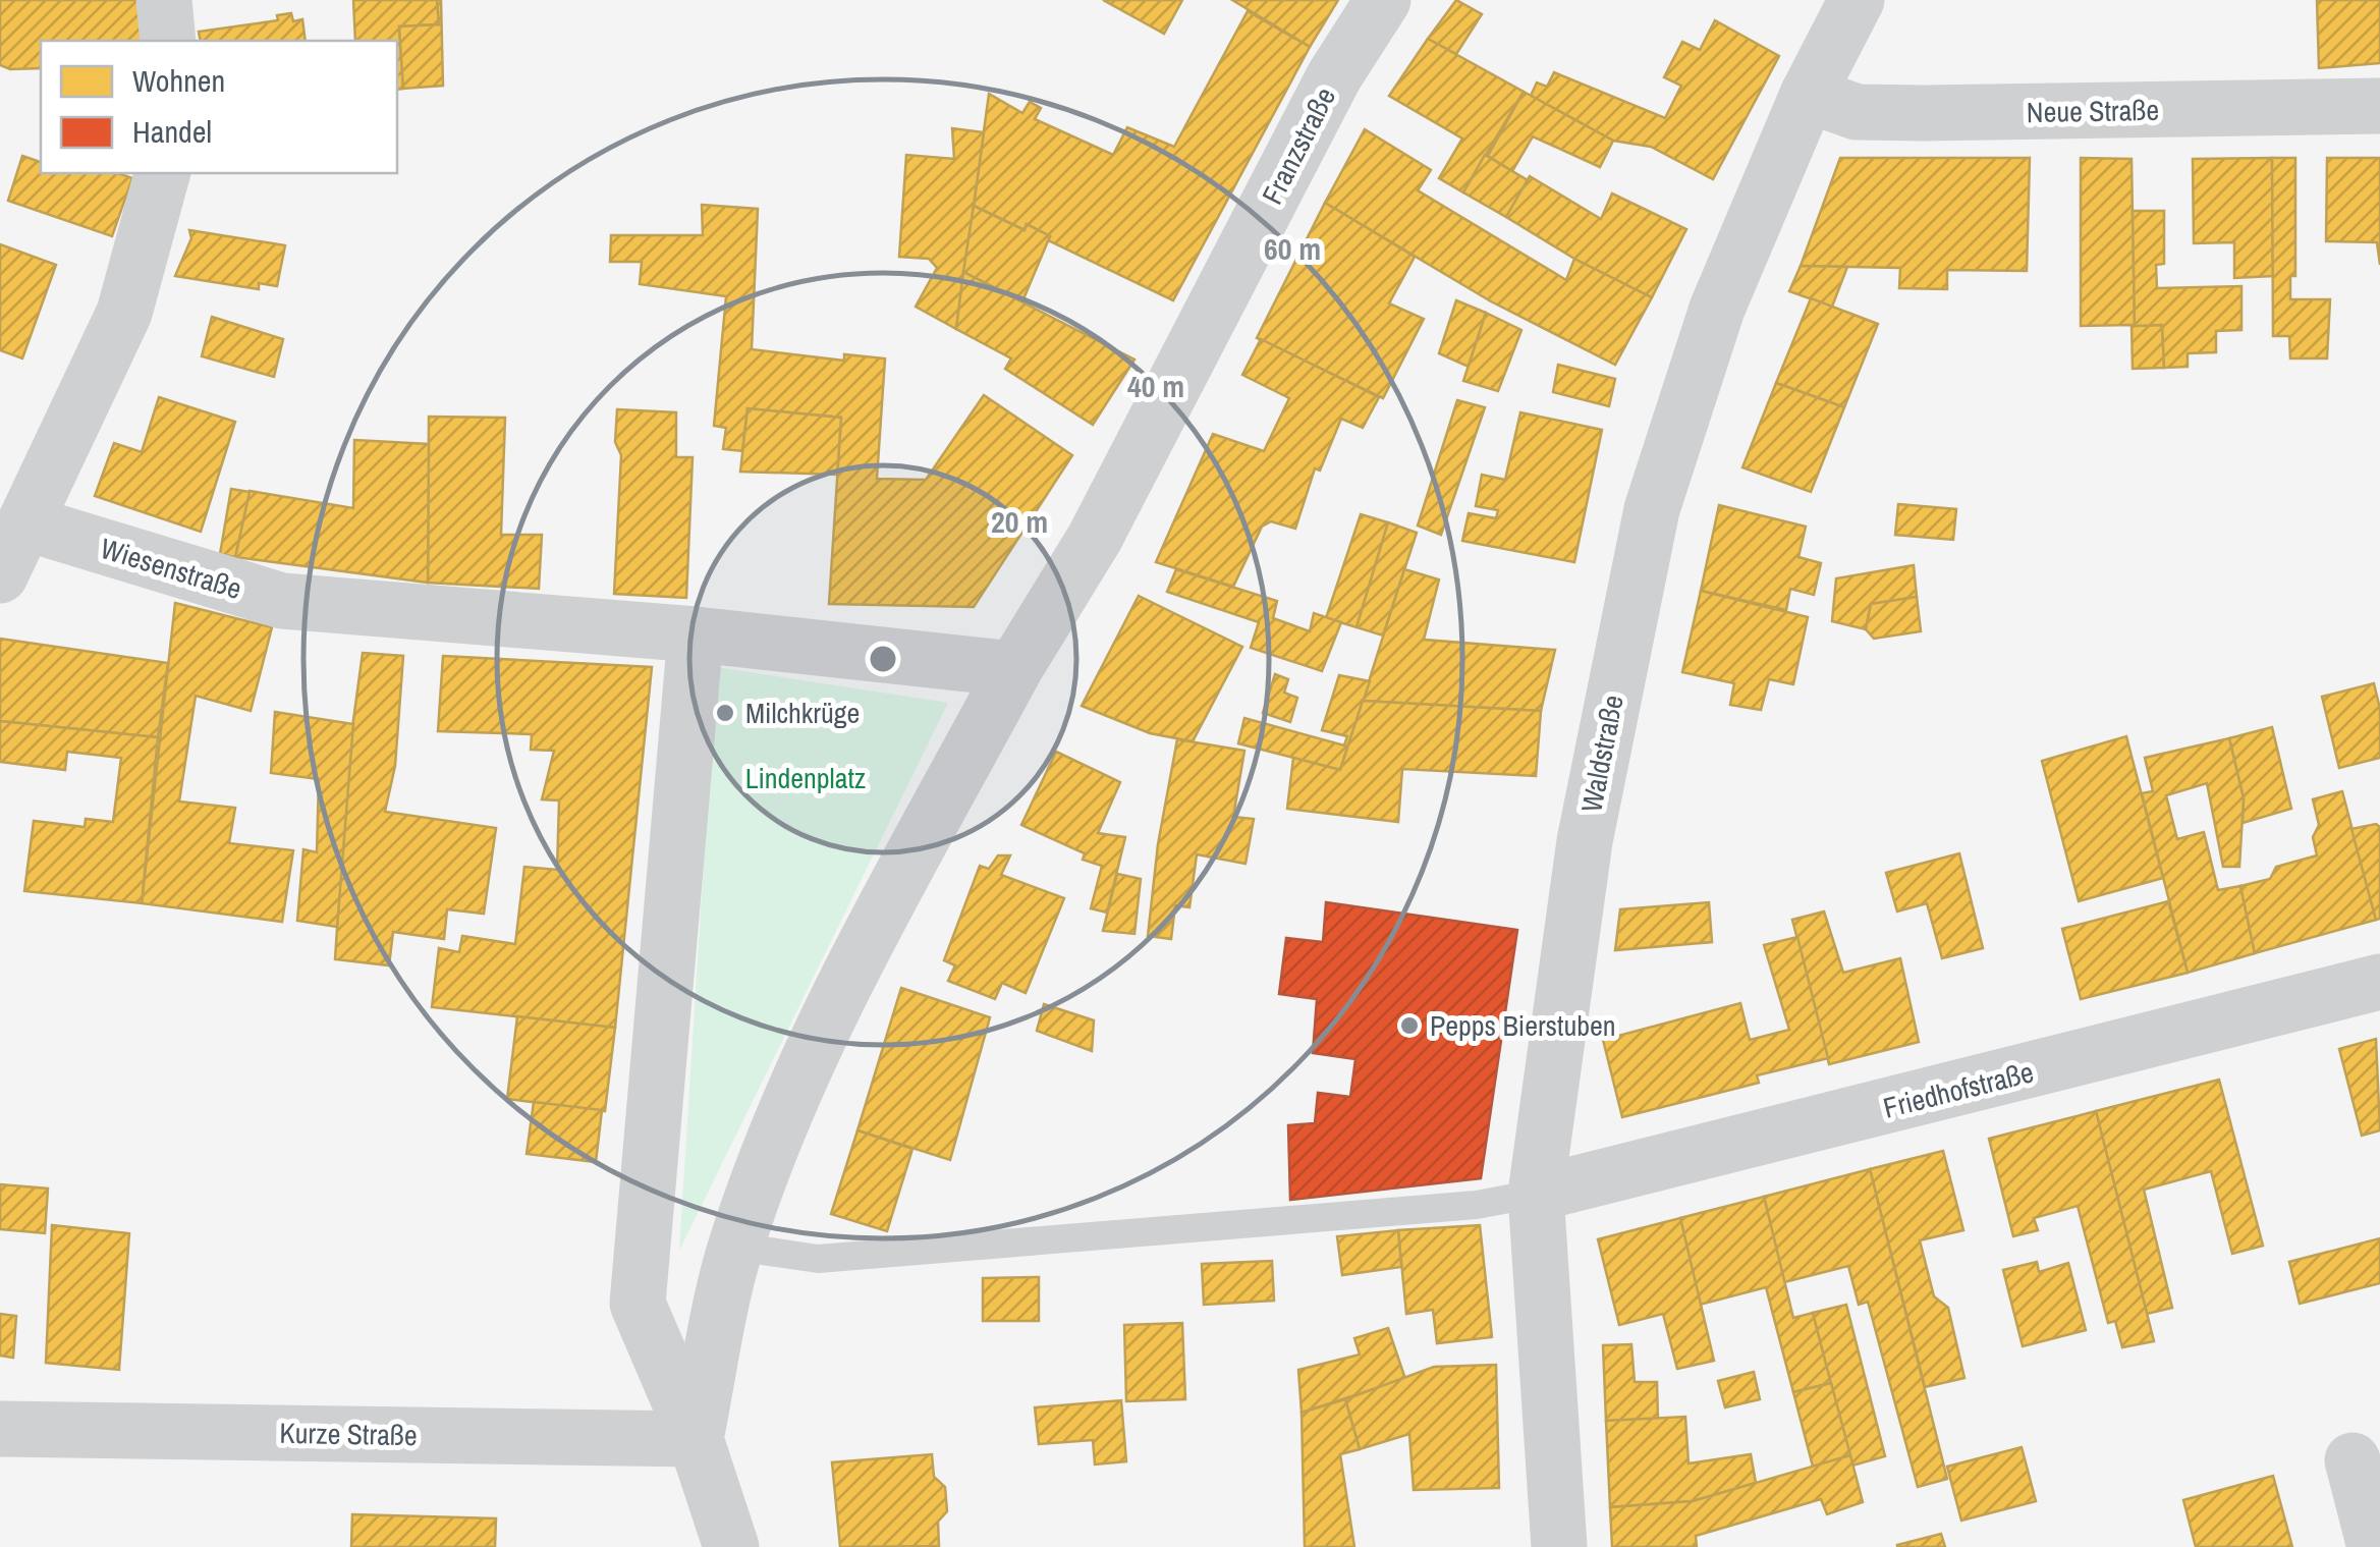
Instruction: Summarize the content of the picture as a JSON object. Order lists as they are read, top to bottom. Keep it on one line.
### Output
{"streets":{"street":["Neue Straße","Franzstraße","Wiesenstraße","Waldstraße","Friedhofstraße","Kurze Straße"]},"crossings":[["Neue Straße","Waldstraße"],["Waldstraße","Friedhofstraße"]],"parks":["Lindenplatz"],"places":["Milchkrüge","Pepps Bierstuben"],"legend":["Wohnen","Handel"],"rings":["60 m","40 m","20 m"]}
